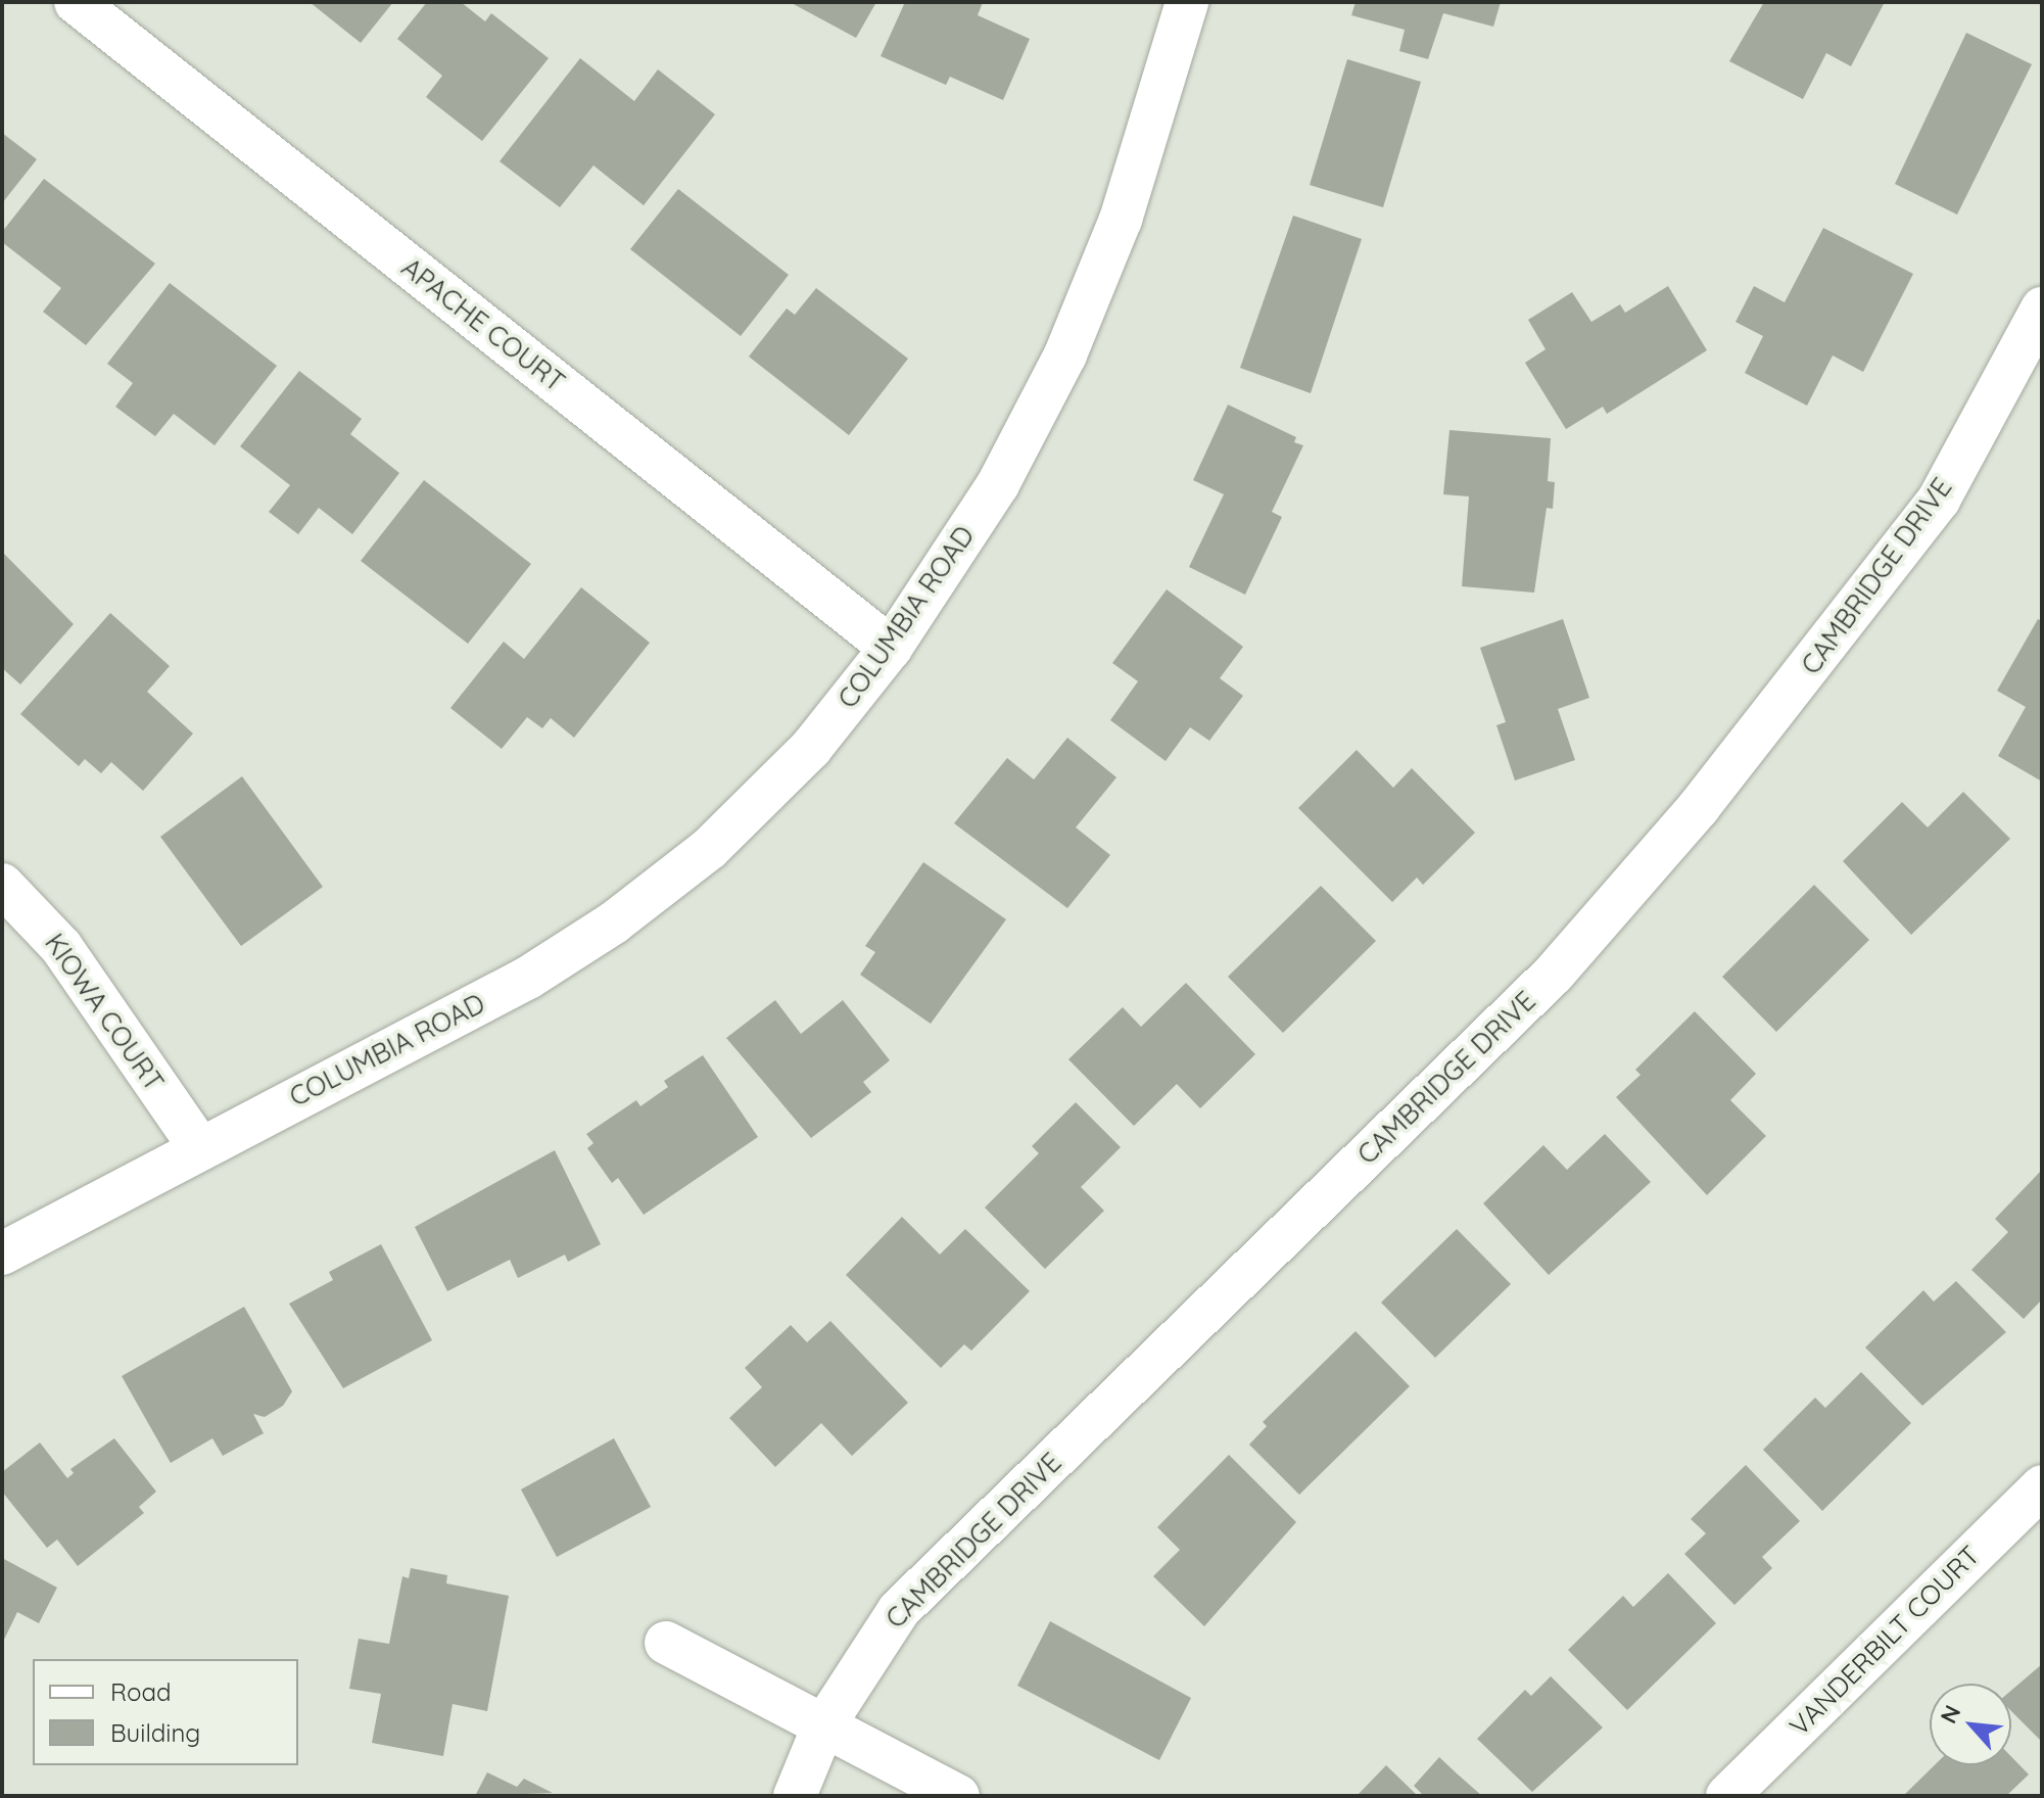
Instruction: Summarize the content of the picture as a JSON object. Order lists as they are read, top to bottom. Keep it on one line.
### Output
{"streets":{"street":["APACHE COURT","CAMBRIDGE DRIVE","COLUMBIA ROAD","KIOWA COURT","VANDERBILT COURT"]},"crossings":[["APACHE COURT","COLUMBIA ROAD"],["COLUMBIA ROAD","KIOWA COURT"]],"legend":["Road","Building"],"north":"top left"}
